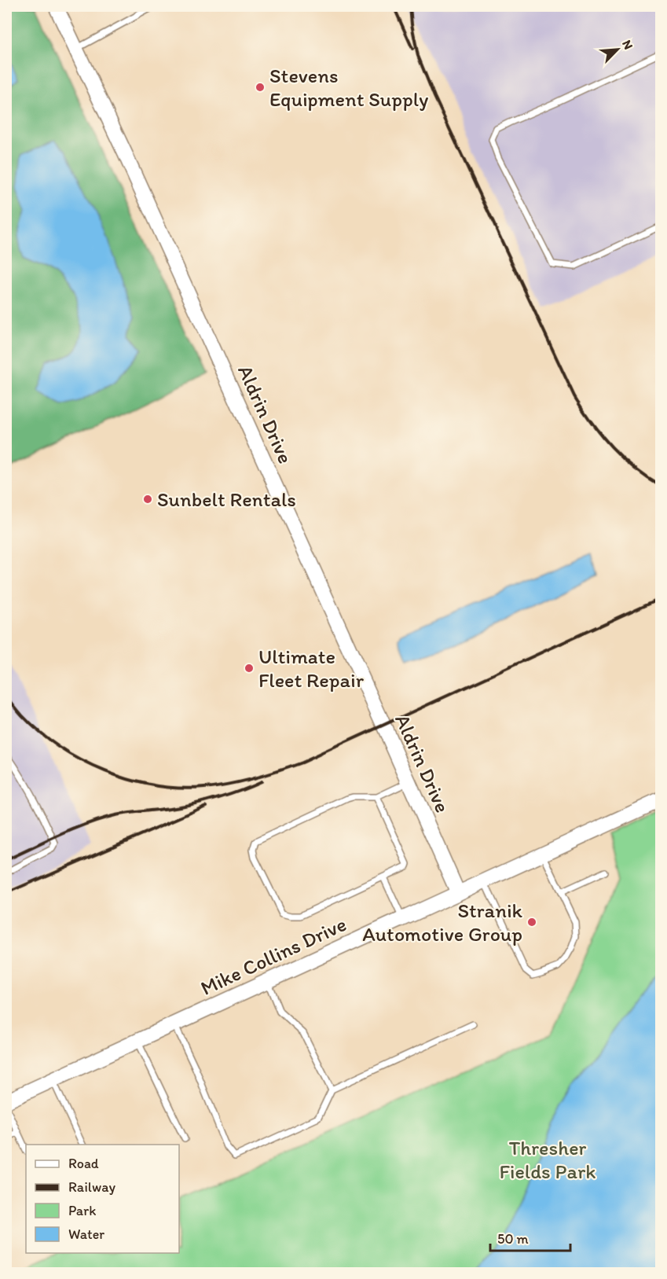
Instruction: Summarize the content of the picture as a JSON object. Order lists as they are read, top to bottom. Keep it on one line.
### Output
{"streets":{"street":["Aldrin Drive","Mike Collins Drive"]},"crossings":[["Aldrin Drive","Mike Collins Drive"]],"parks":["Thresher Fields Park"],"places":["Stevens Equipment Supply","Sunbelt Rentals","Ultimate Fleet Repair","Stranik Automotive Group"],"legend":["Road","Railway","Park","Water"],"scale_bar":"50 m","north":"top right"}
